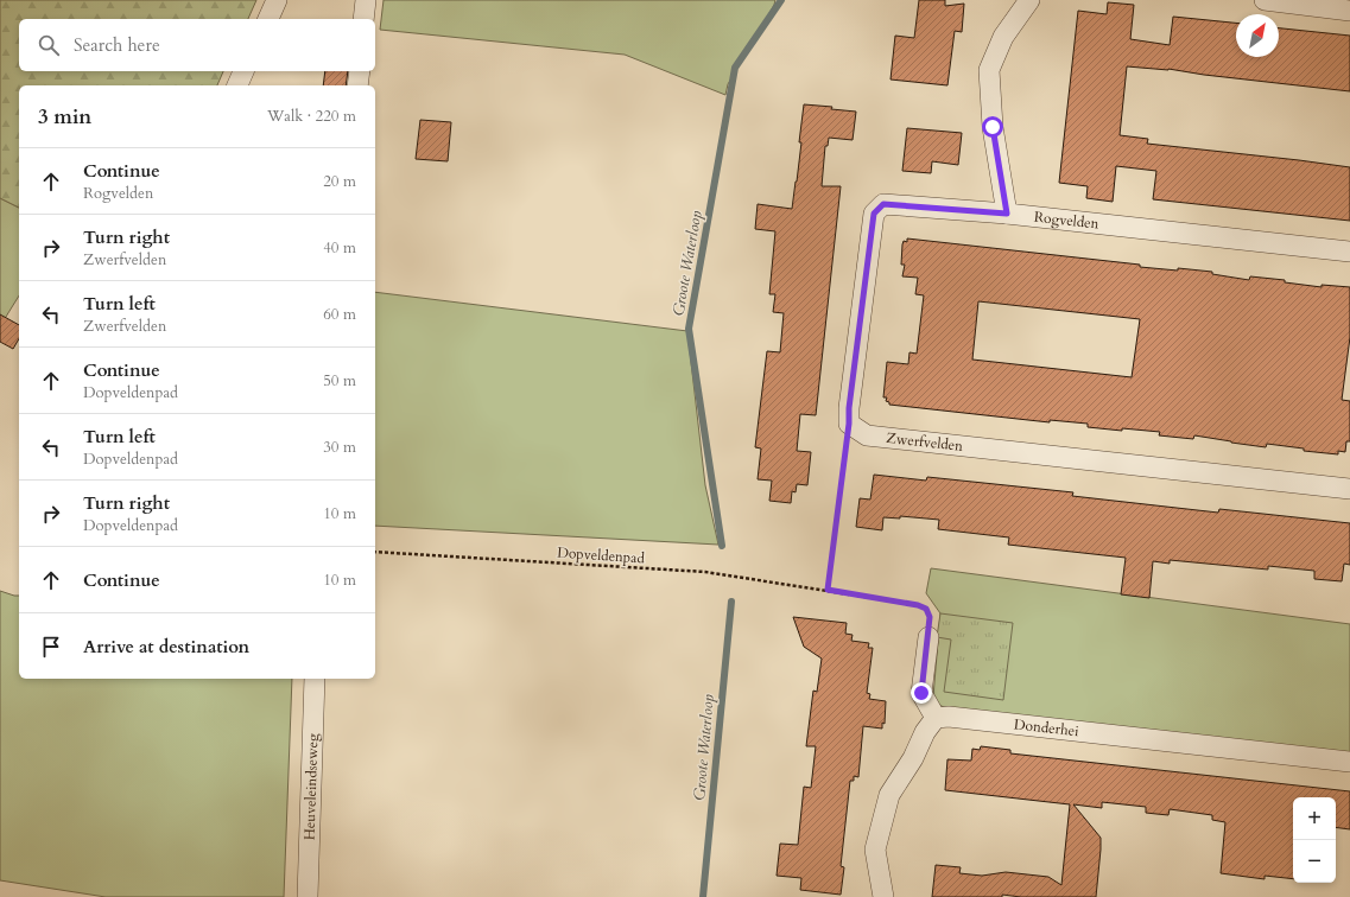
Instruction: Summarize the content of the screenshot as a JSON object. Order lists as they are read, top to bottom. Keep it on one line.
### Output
{"streets":{"street":["Rogvelden","Zwerfvelden","Donderhei","Heuveleindseweg"],"path":["Dopveldenpad"]},"water":["Groote Waterloop"],"north":"top right","page":{"search":"Search here","heading":["3 min","Walk · 220 m"],"list":[["Continue","Rogvelden","20 m"],["Turn right","Zwerfvelden","40 m"],["Turn left","Zwerfvelden","60 m"],["Continue","Dopveldenpad","50 m"],["Turn left","Dopveldenpad","30 m"],["Turn right","Dopveldenpad","10 m"],["Continue","10 m"],"Arrive at destination"],"map_buttons":["+","−"]}}
